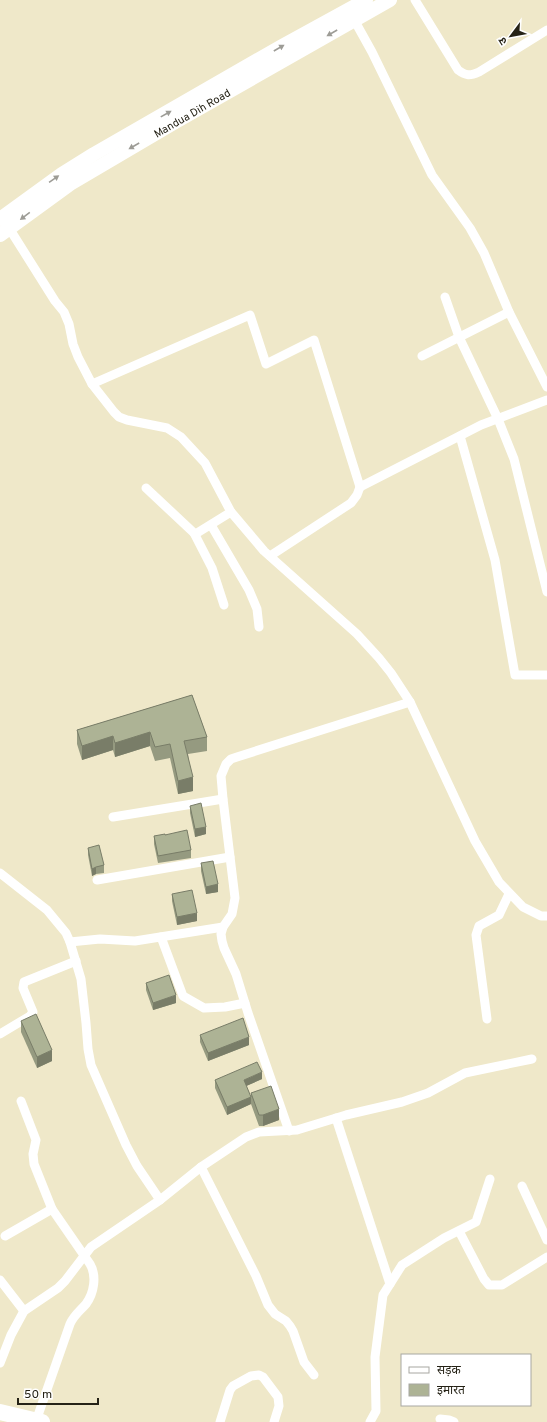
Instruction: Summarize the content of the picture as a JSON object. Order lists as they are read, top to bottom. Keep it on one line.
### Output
{"streets":{"main road":["Mandua Dih Road"]},"legend":["सड़क","इमारत"],"scale_bar":"50 m","north":"bottom left"}
